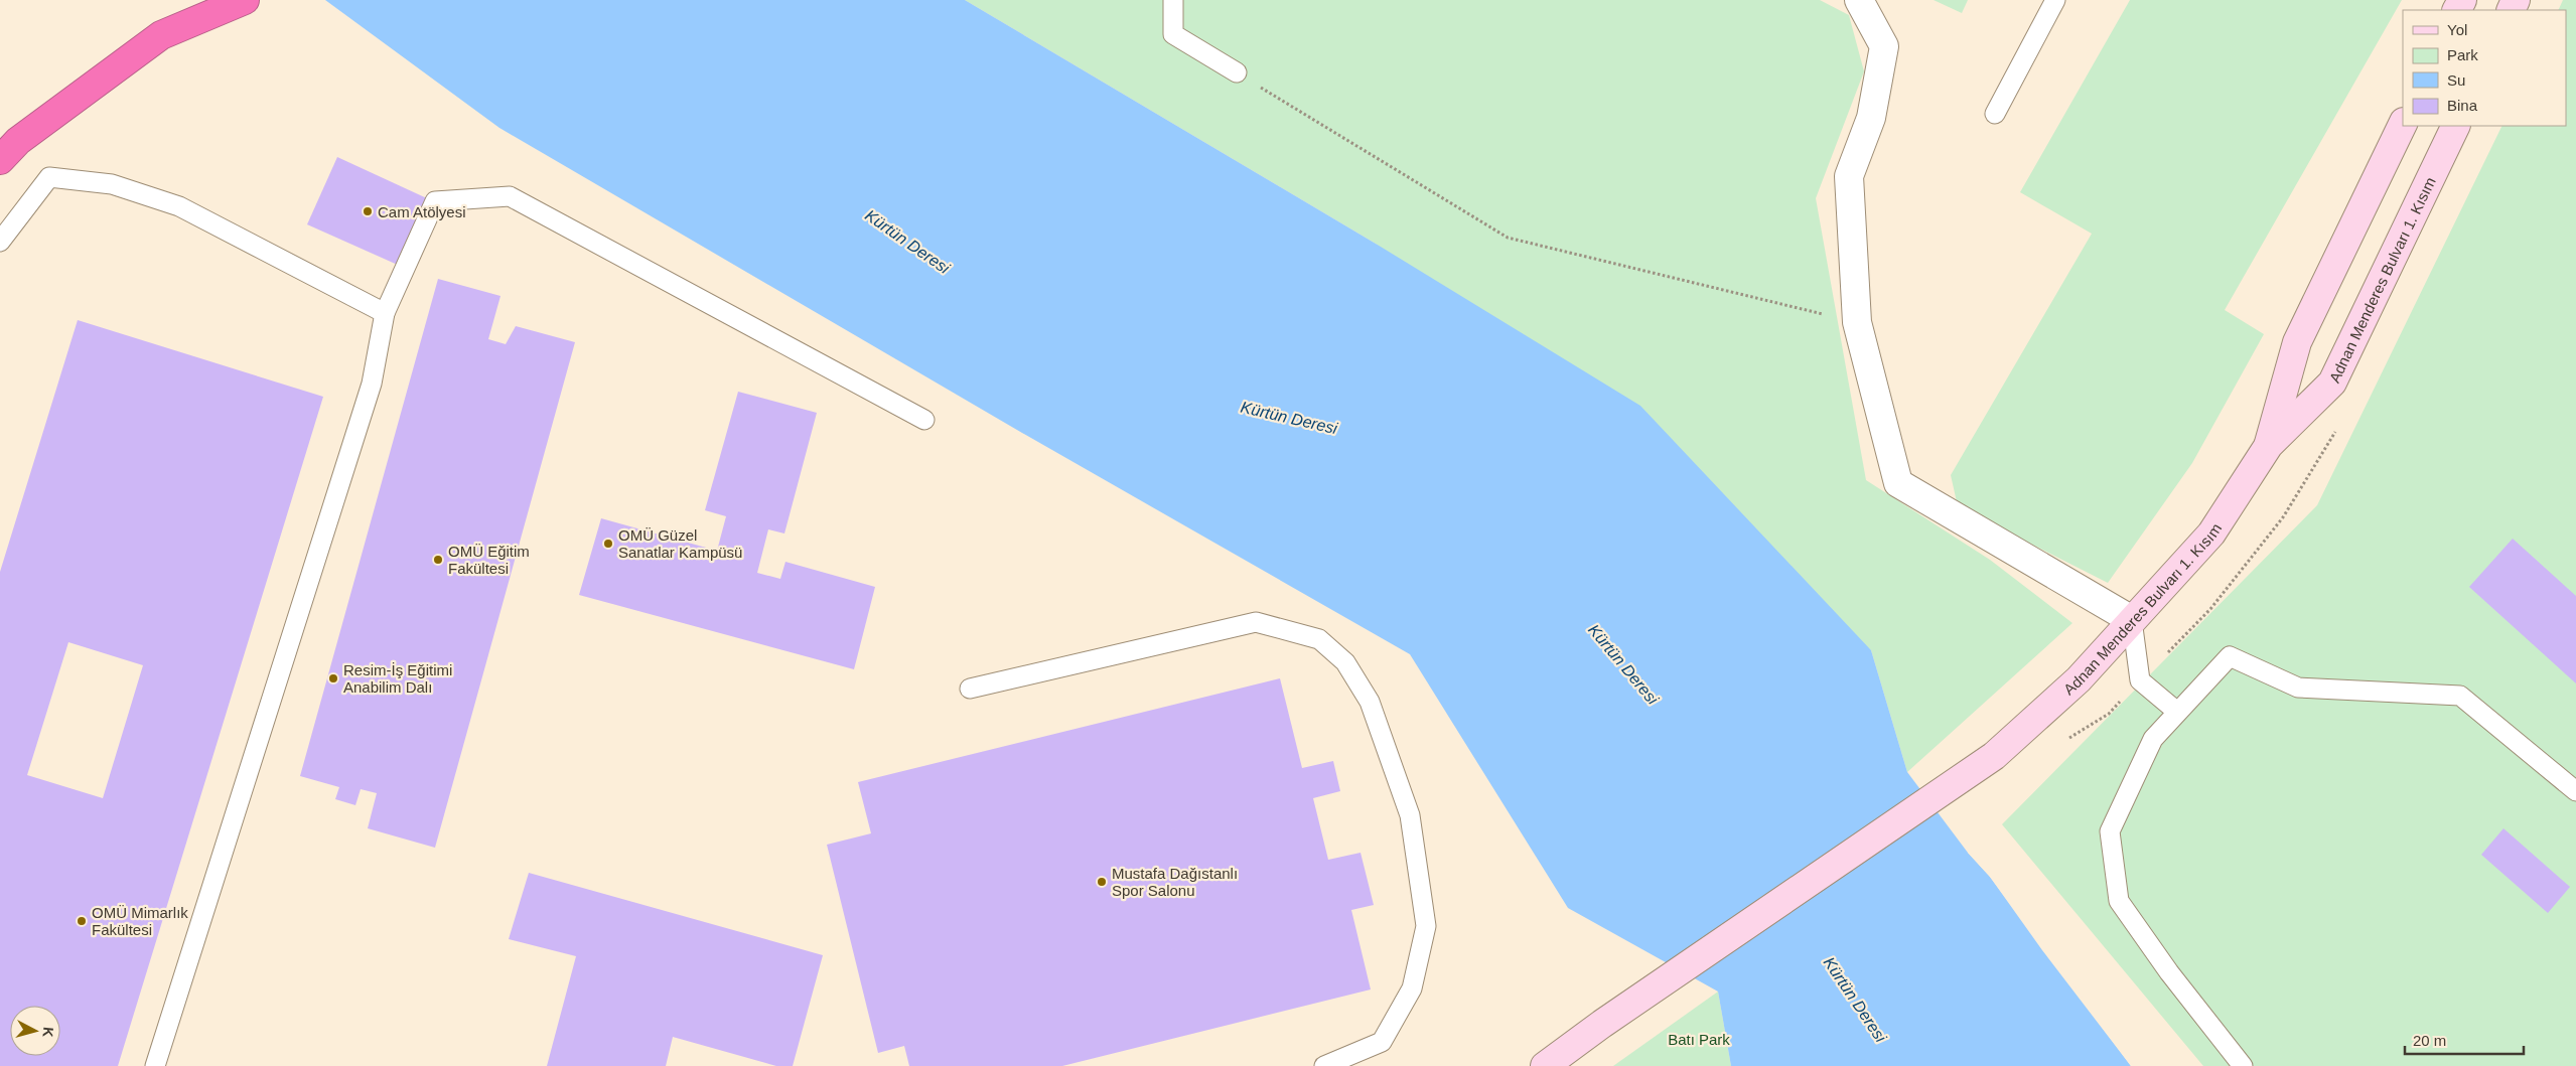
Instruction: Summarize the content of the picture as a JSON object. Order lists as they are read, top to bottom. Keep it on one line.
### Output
{"streets":{"main road":["Adnan Menderes Bulvarı 1. Kısım"]},"water":["Kürtün Deresi"],"parks":["Batı Park"],"places":["Cam Atölyesi","OMÜ Güzel Sanatlar Kampüsü","OMÜ Eğitim Fakültesi","Resim-İş Eğitimi Anabilim Dalı","Mustafa Dağıstanlı Spor Salonu","OMÜ Mimarlık Fakültesi"],"legend":["Yol","Park","Su","Bina"],"scale_bar":"20 m","north":"right"}
